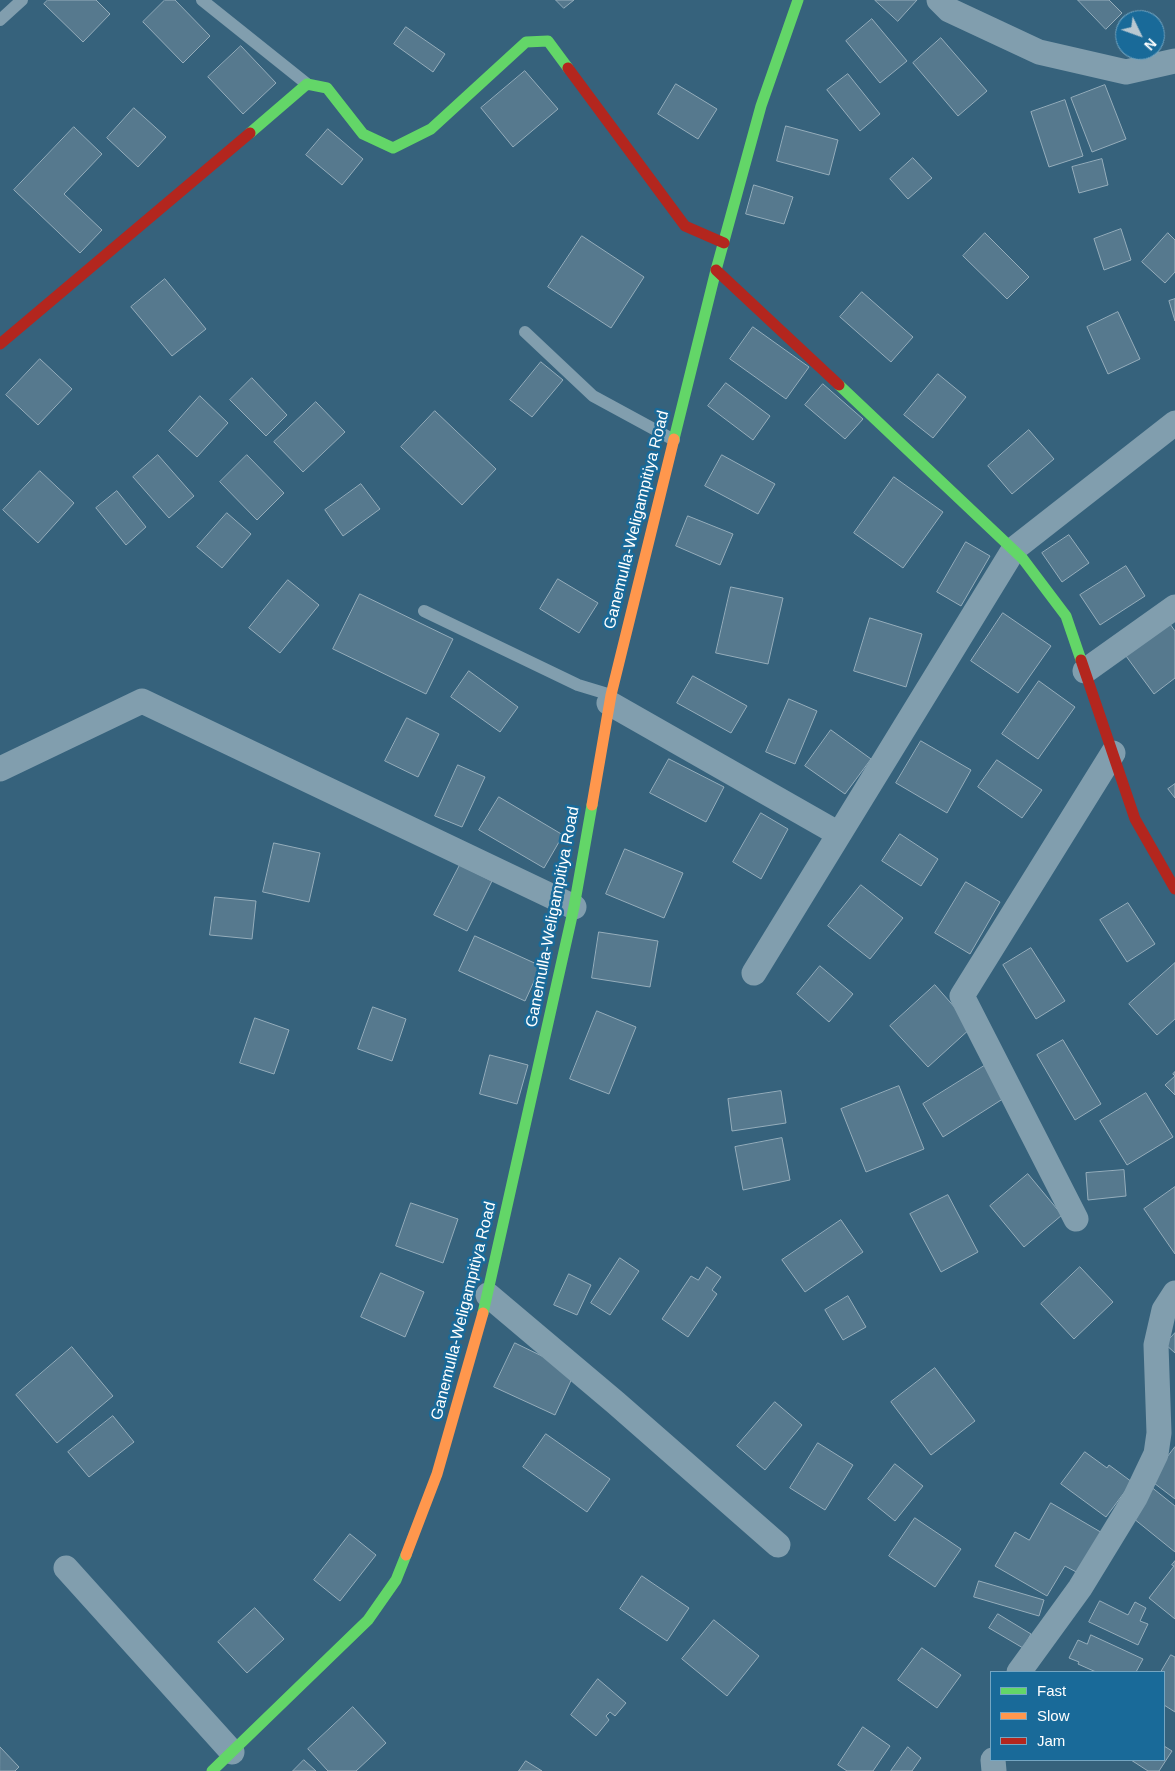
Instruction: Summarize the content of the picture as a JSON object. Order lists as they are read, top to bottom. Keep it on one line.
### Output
{"streets":{"street":["Ganemulla-Weligampitiya Road"]},"legend":["Fast","Slow","Jam"],"north":"bottom right"}
